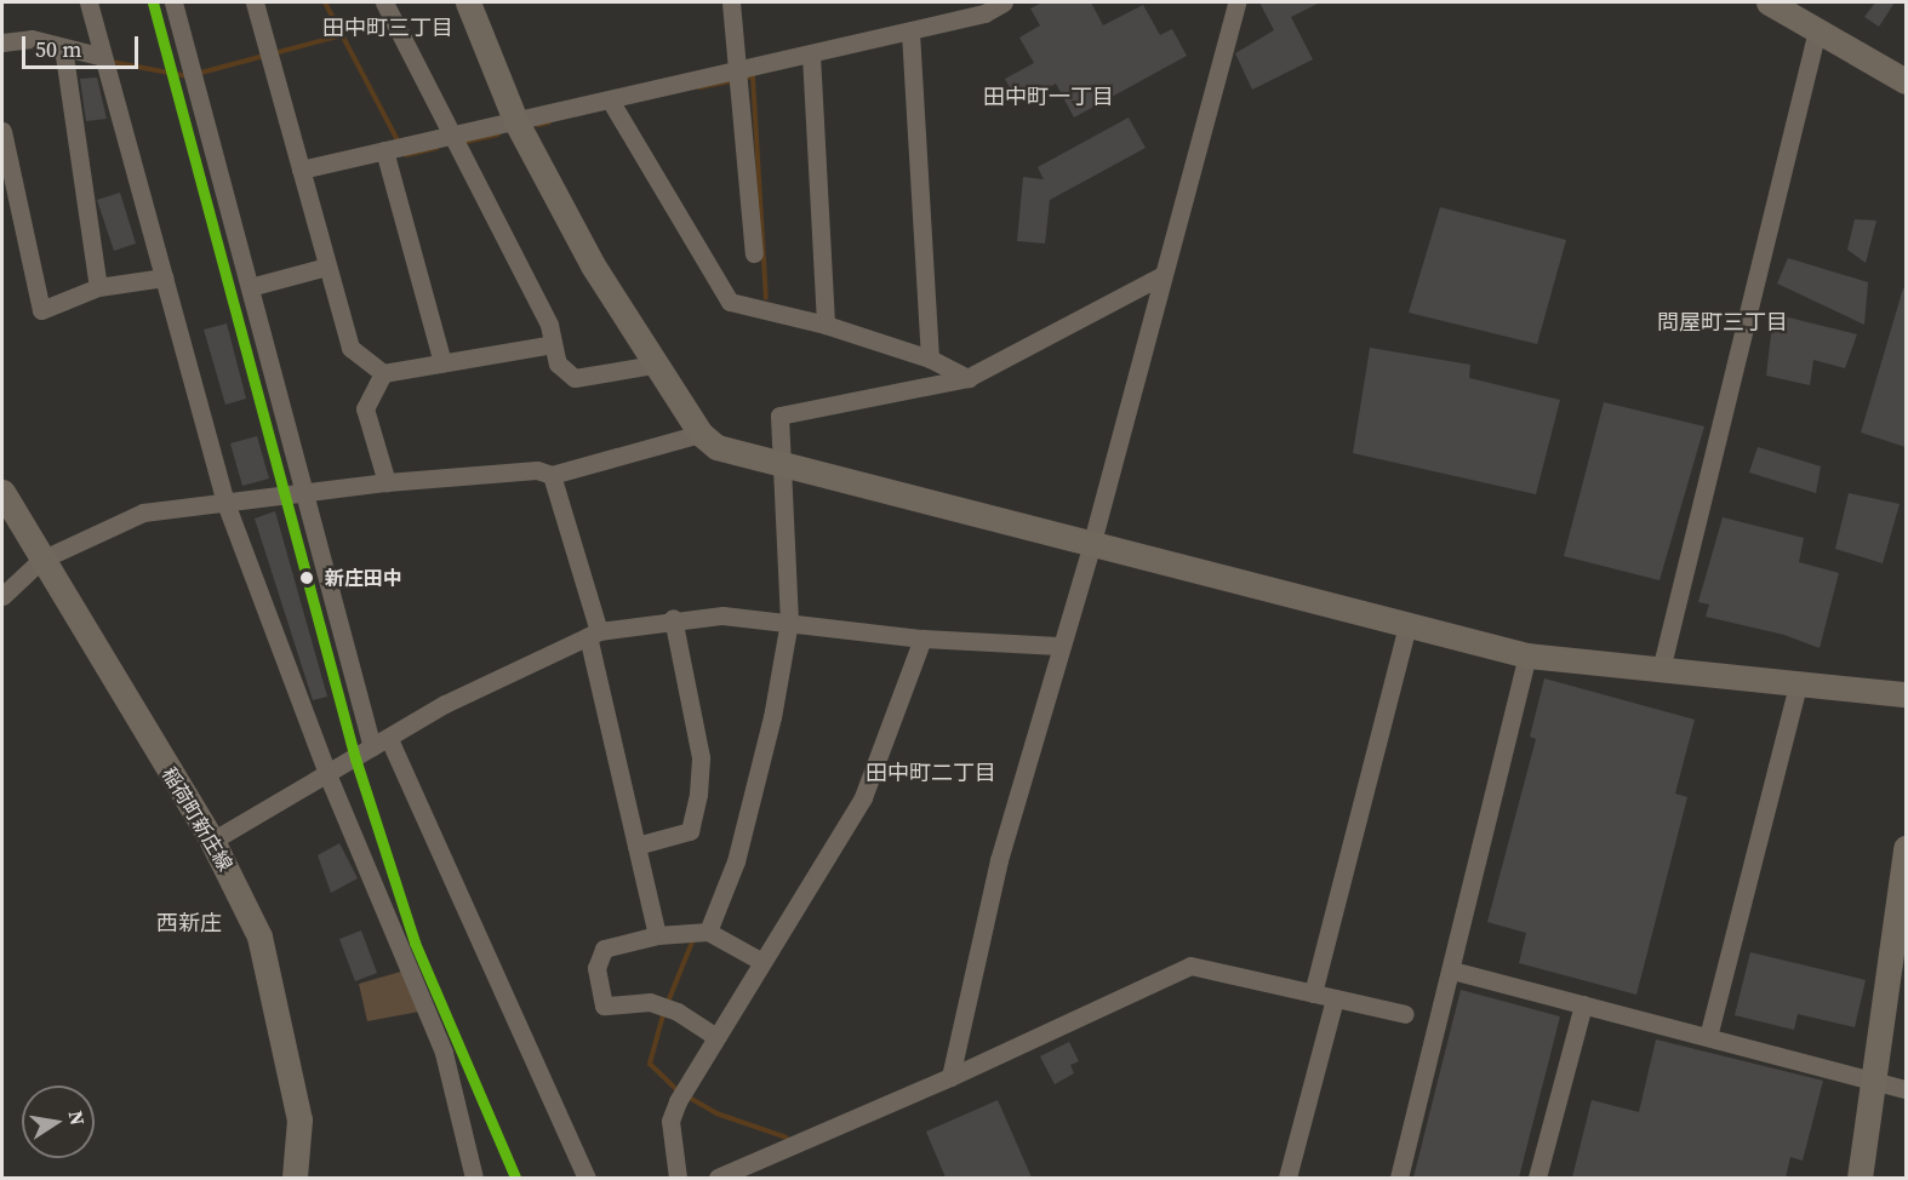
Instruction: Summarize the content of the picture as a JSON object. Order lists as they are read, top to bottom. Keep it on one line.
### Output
{"streets":{"street":["稲荷町新庄線"]},"districts":["田中町三丁目","田中町一丁目","問屋町三丁目","田中町二丁目","西新庄"],"places":["新庄田中"],"scale_bar":"50 m","north":"right"}
